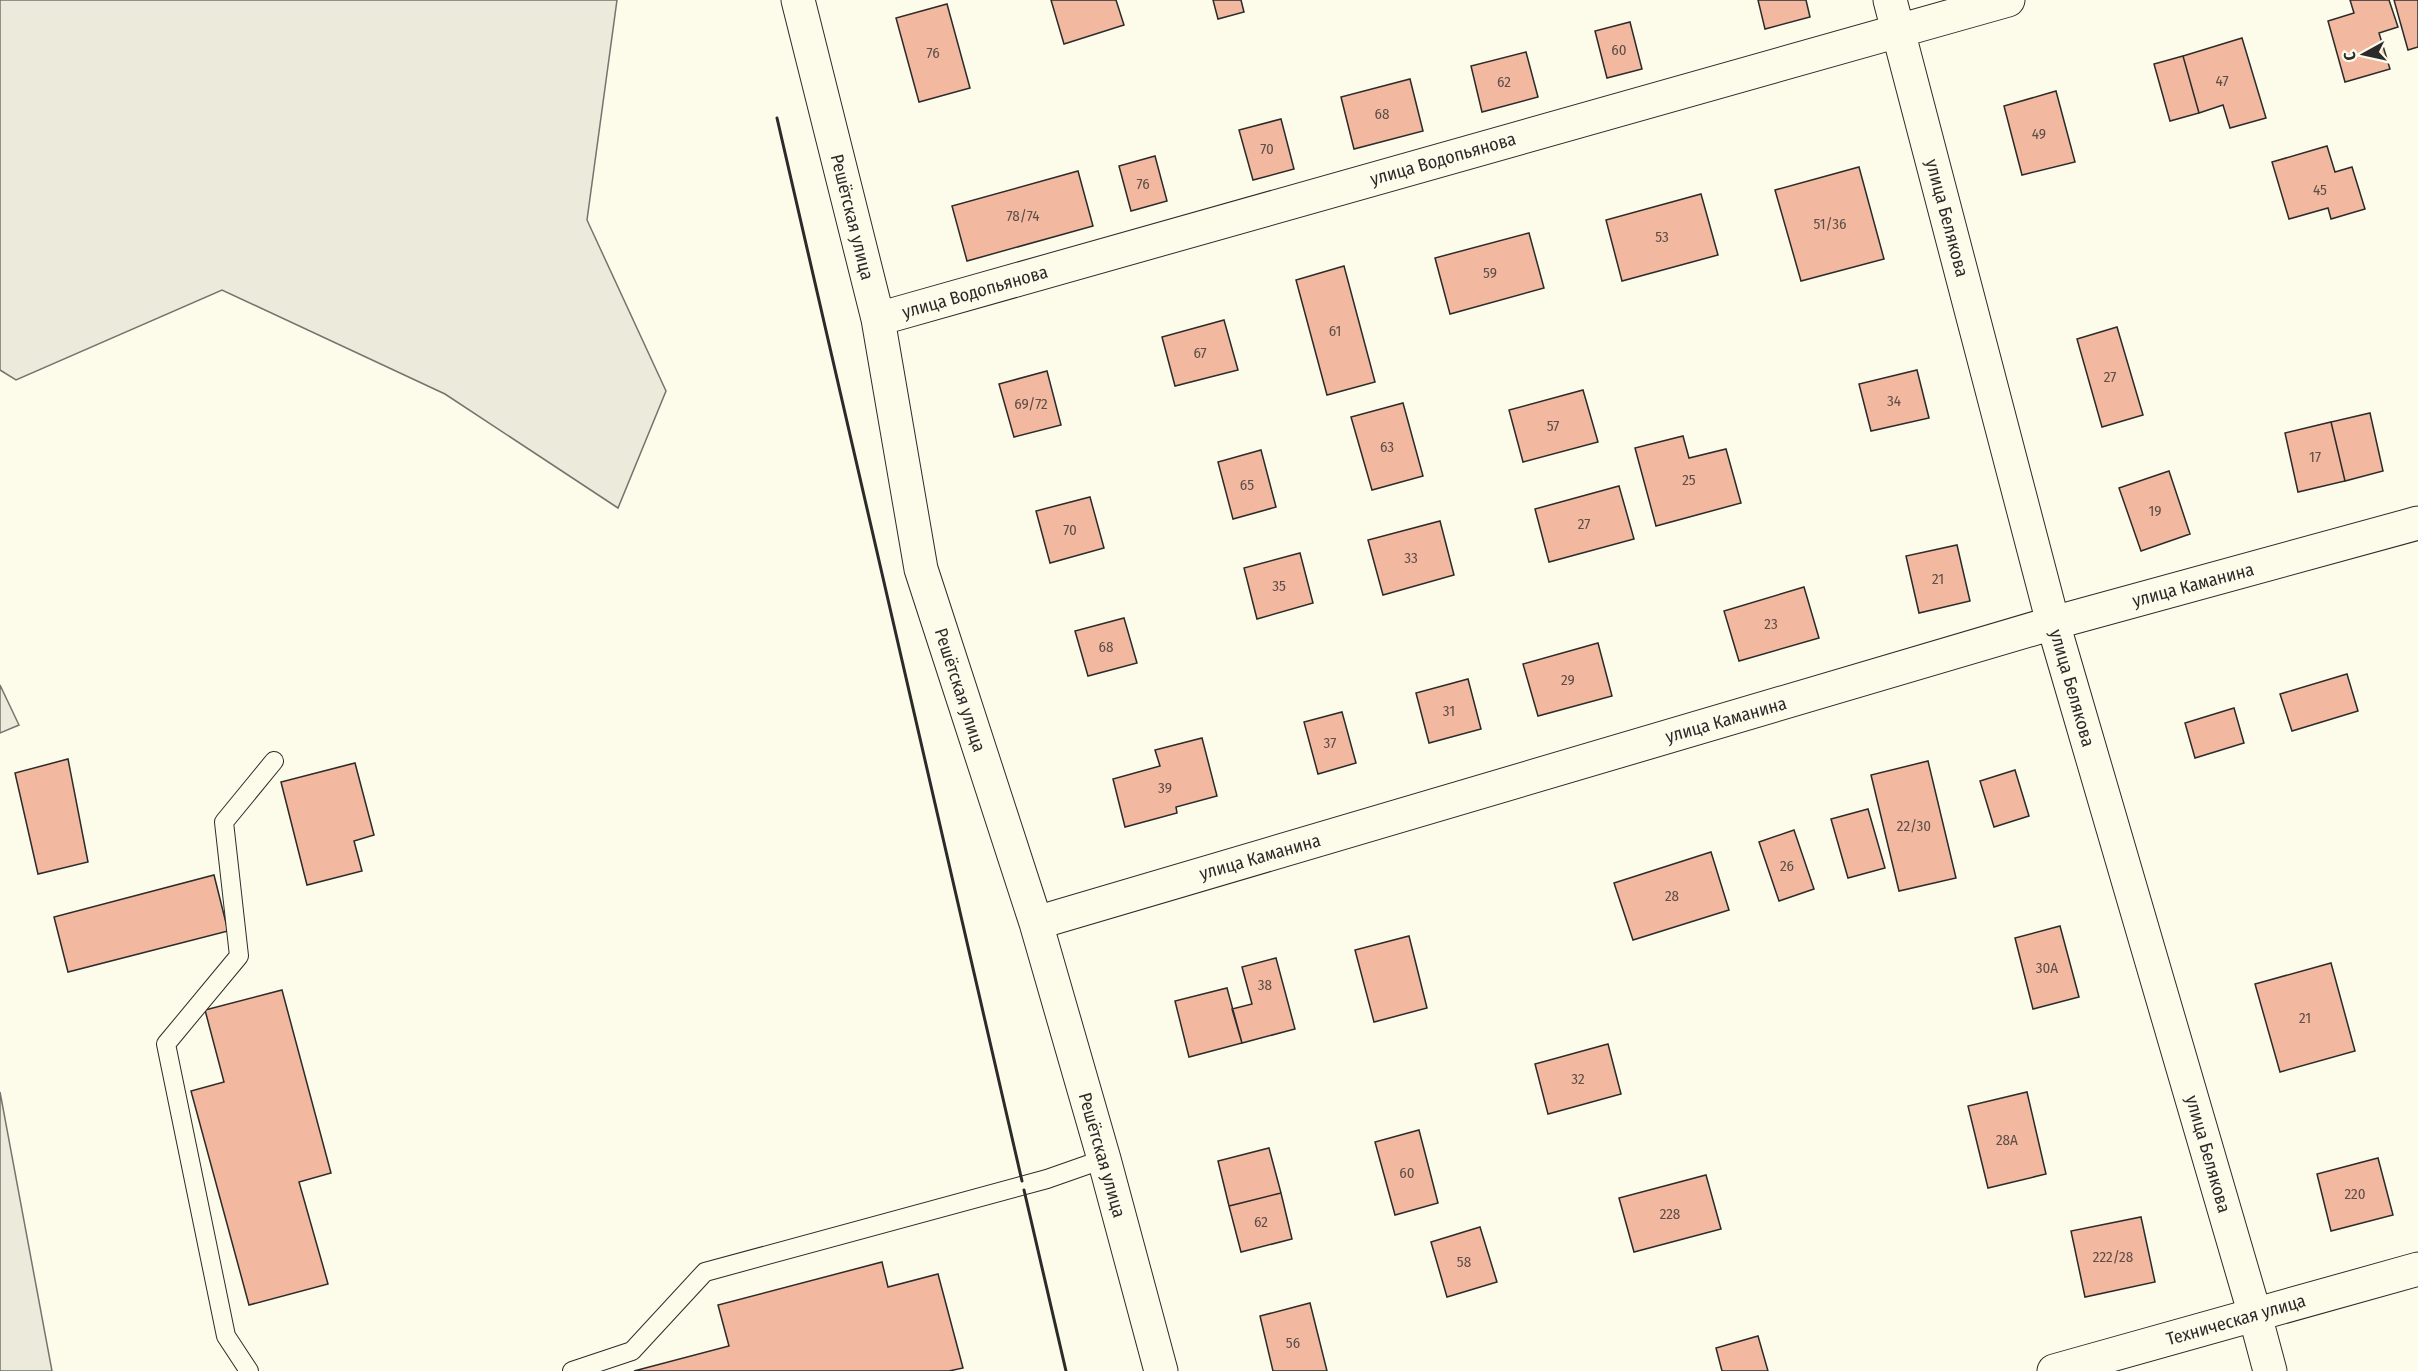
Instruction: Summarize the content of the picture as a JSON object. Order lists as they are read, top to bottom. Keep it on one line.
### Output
{"streets":{"street":["улица Водопьянова","Решётская улица","улица Белякова","улица Каманина","Техническая улица"]},"crossings":[["улица Водопьянова","Решётская улица"],["улица Водопьянова","улица Белякова"],["Решётская улица","улица Каманина"],["улица Белякова","улица Каманина"],["улица Белякова","Техническая улица"]],"house_numbers":["60","76","47","62","68","49","70","76","45","78/74","51/36","53","59","61","67","27","34","69/72","57","63","17","25","65","19","27","70","33","21","35","23","68","29","31","37","39","22/30","26","28","30А","38","21","32","28А","60","220","228","62","222/28","58","56"],"north":"left"}
